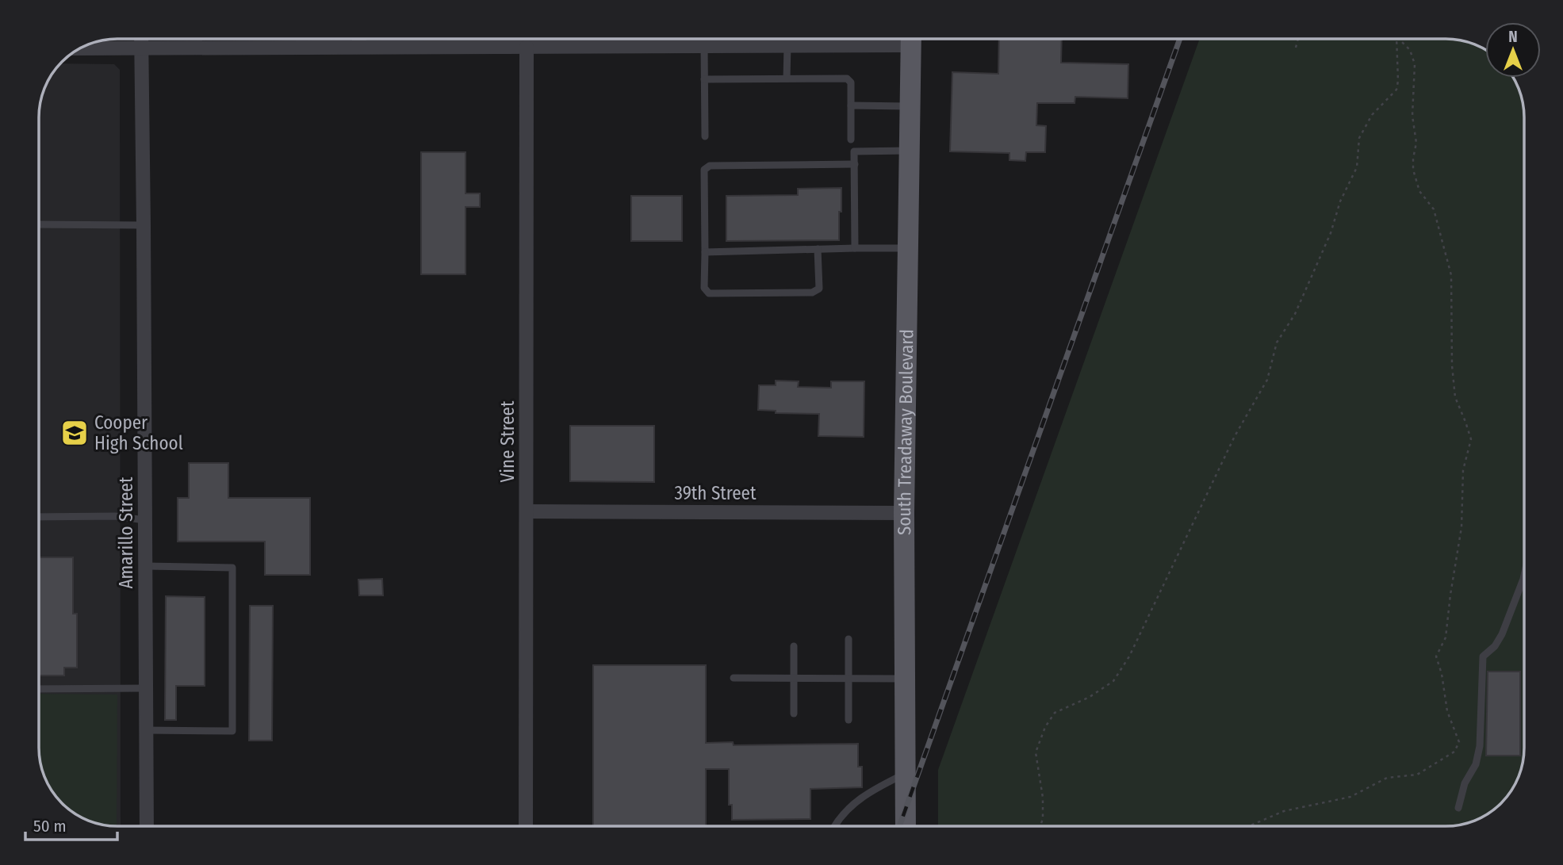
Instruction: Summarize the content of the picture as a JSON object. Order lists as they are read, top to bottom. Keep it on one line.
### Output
{"streets":{"main road":["South Treadaway Boulevard"],"street":["Vine Street","39th Street","Amarillo Street"]},"crossings":[["South Treadaway Boulevard","39th Street"],["Vine Street","39th Street"]],"places":{"school or university":["Cooper High School"]},"scale_bar":"50 m","north":"top"}
